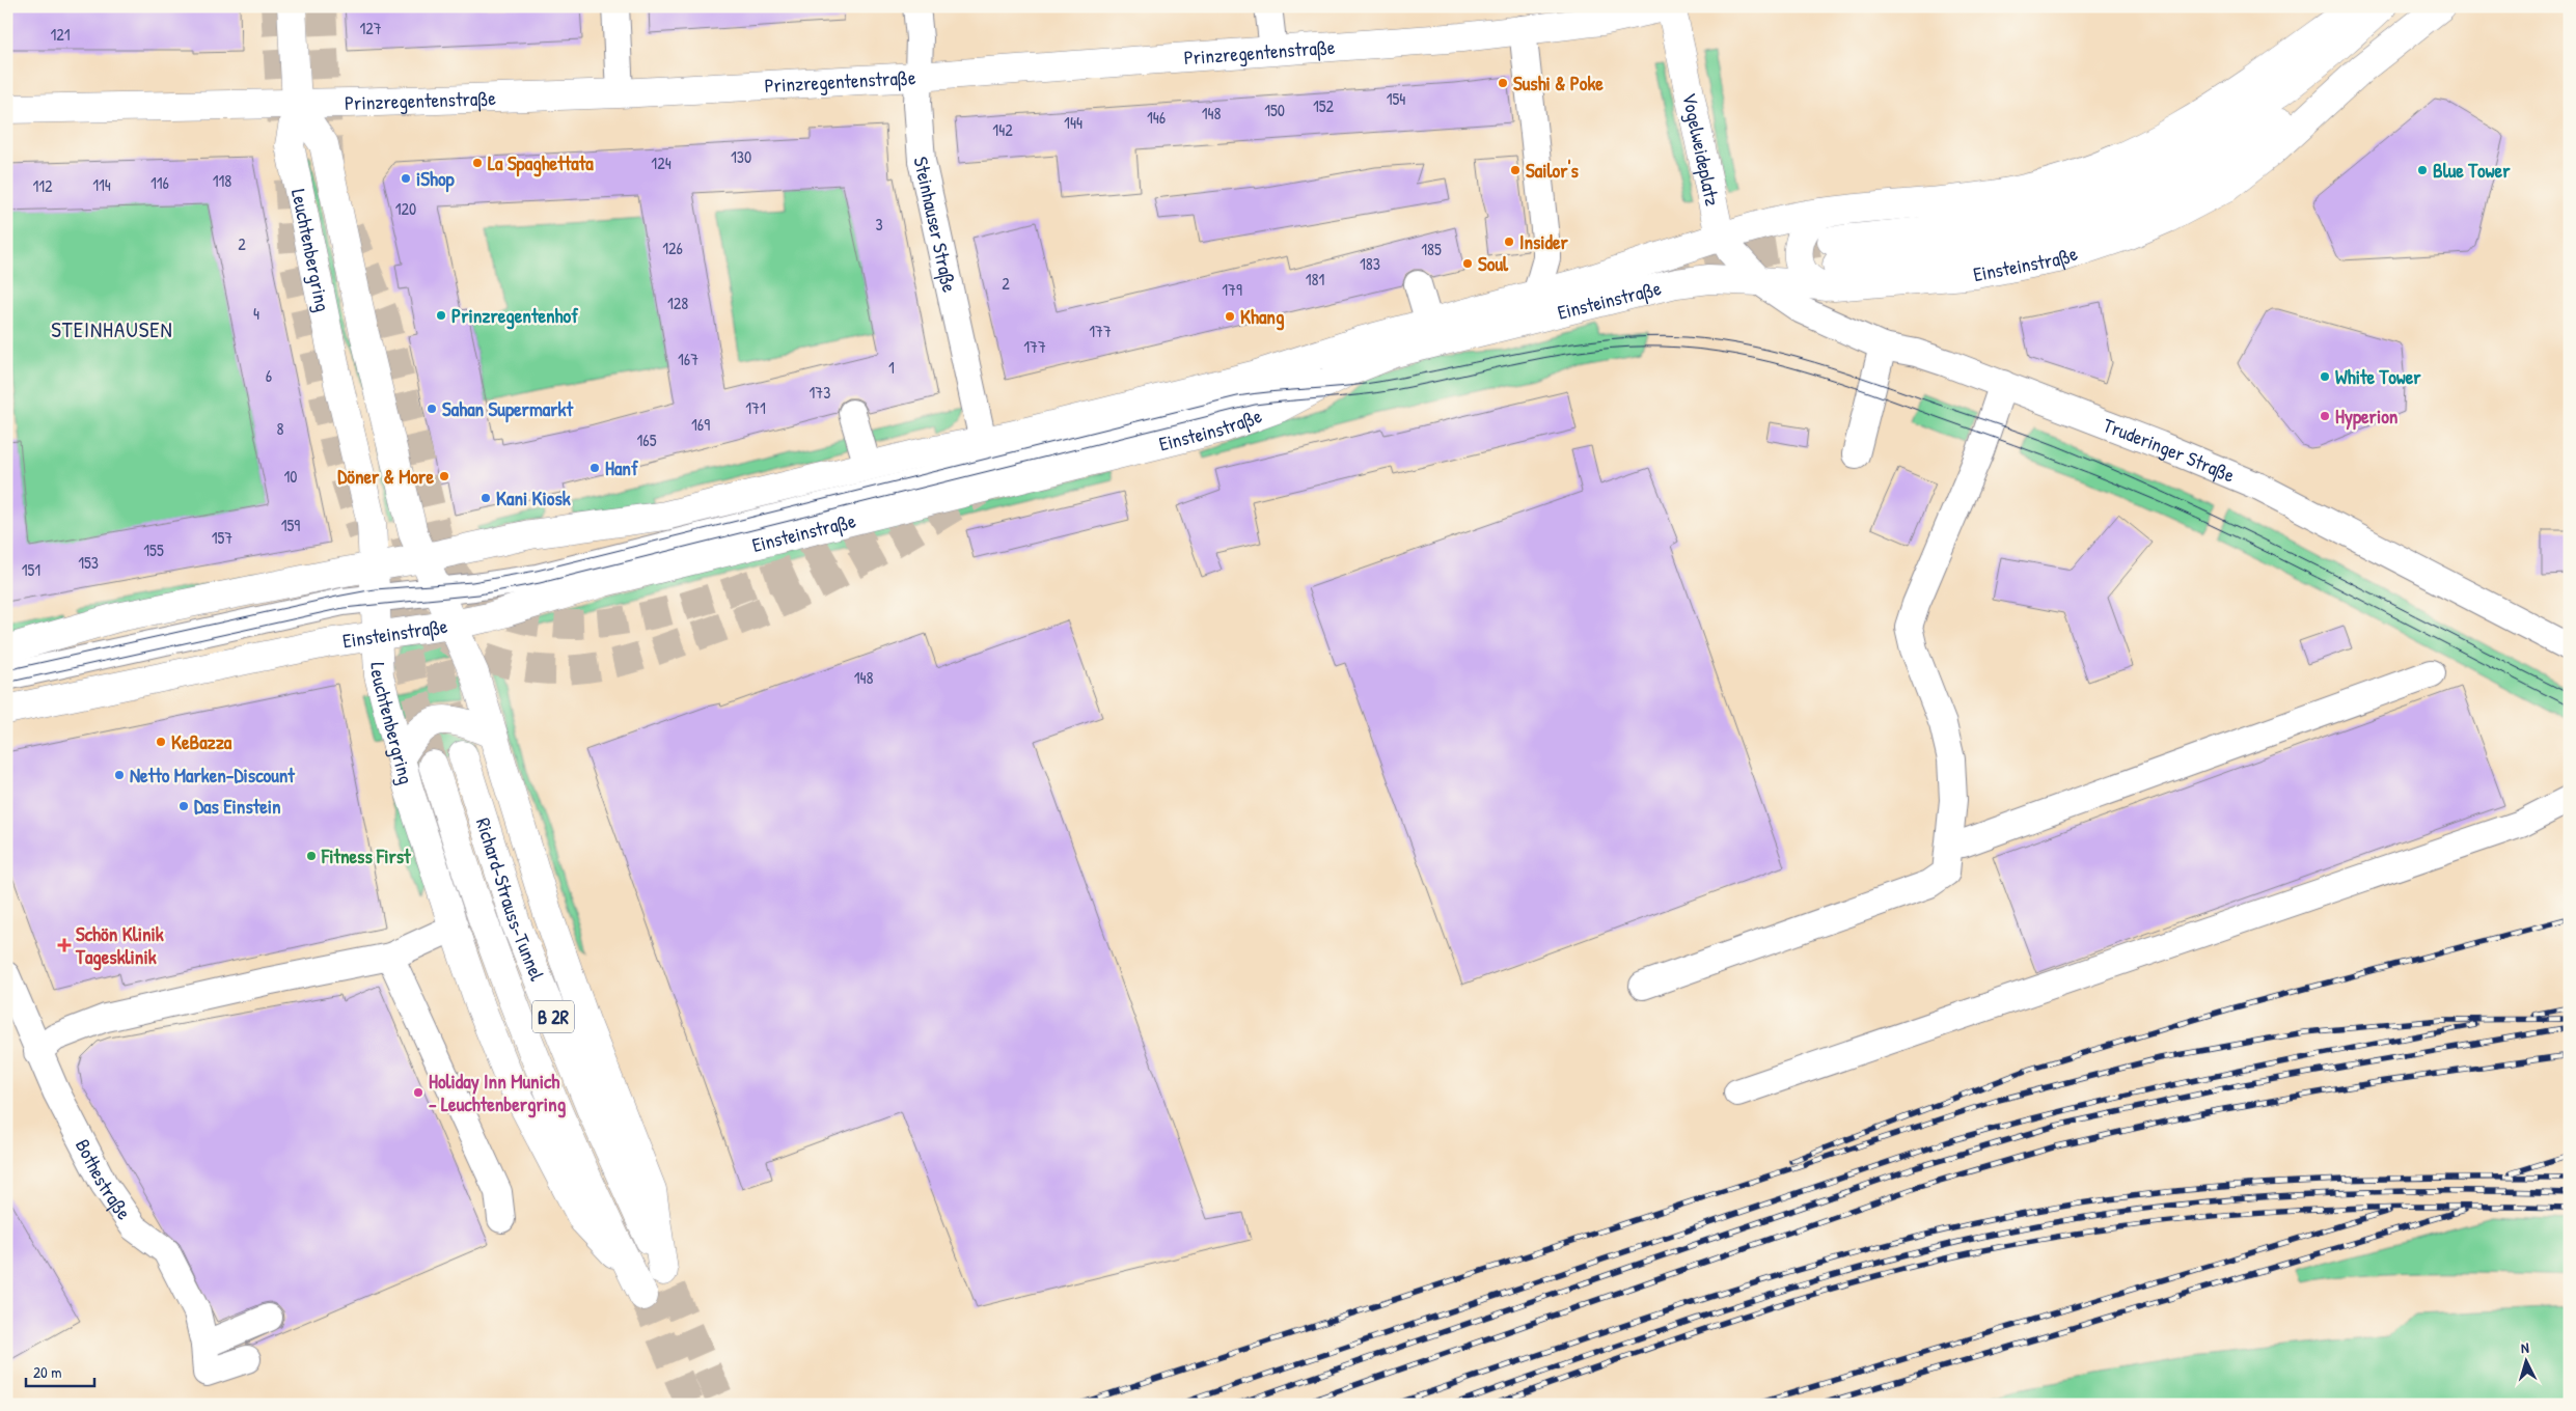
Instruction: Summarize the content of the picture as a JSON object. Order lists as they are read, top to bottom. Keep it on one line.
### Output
{"streets":{"main road":["Prinzregentenstraße","Vogelweideplatz","Leuchtenbergring","Einsteinstraße","Richard-Strauss-Tunnel","B 2R"],"street":["Steinhauser Straße","Truderinger Straße","Bothestraße"]},"crossings":[["Prinzregentenstraße","Vogelweideplatz"],["Prinzregentenstraße","Steinhauser Straße"],["Prinzregentenstraße","Leuchtenbergring"],["Vogelweideplatz","Einsteinstraße"],["Vogelweideplatz","Truderinger Straße"],["Steinhauser Straße","Einsteinstraße"],["Leuchtenbergring","Einsteinstraße"],["Leuchtenbergring","Richard-Strauss-Tunnel"],["Leuchtenbergring","B 2R"],["Einsteinstraße","Truderinger Straße"],["Richard-Strauss-Tunnel","B 2R"]],"districts":["STEINHAUSEN"],"places":{"other":["Sushi & Poke","La Spaghettata","Sailor's","Blue Tower","iShop","Insider","Soul","Prinzregentenhof","Khang","White Tower","Sahan Supermarkt","Hyperion","Hanf","Döner & More","Kani Kiosk","KeBazza","Netto Marken-Discount","Das Einstein","Fitness First","Holiday Inn Munich - Leuchtenbergring"],"health":["Schön Klinik Tagesklinik"]},"house_numbers":["127","121","154","152","150","148","146","144","142","130","124","118","116","114","112","120","3","2","126","185","183","181","2","179","128","4","177","177","167","1","6","173","171","169","8","165","10","159","157","155","153","151","148"],"scale_bar":"20 m","north":"top"}
